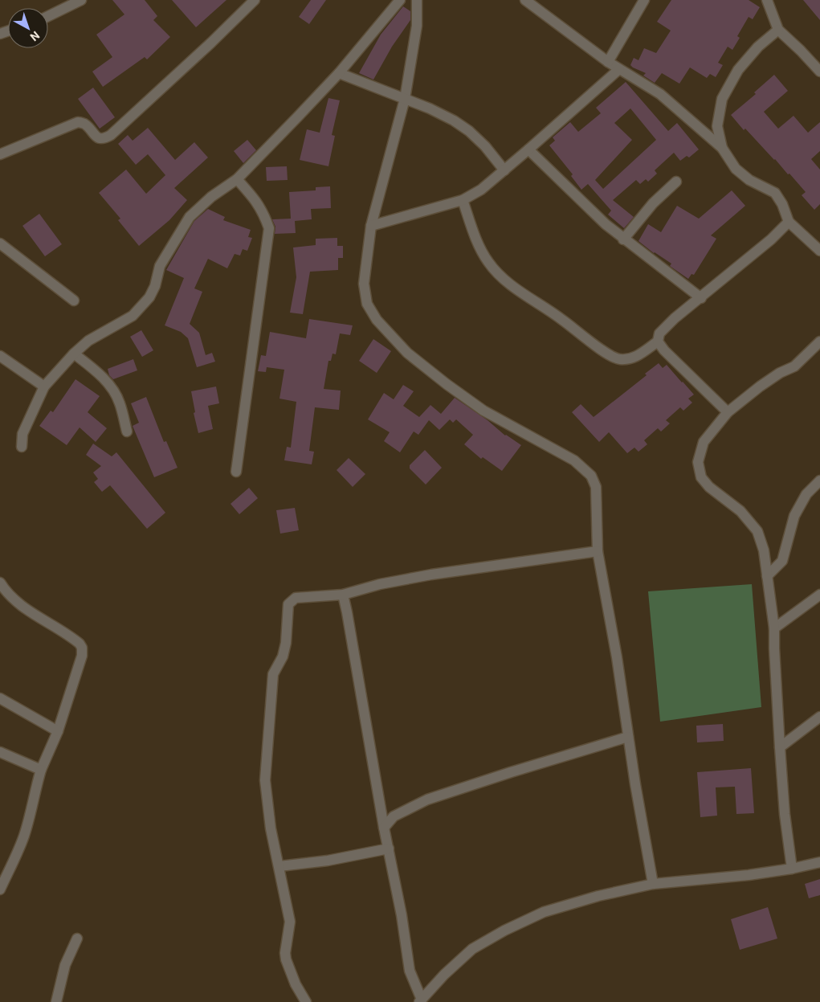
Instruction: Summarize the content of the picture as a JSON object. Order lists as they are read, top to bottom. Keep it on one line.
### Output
{"north":"bottom right"}
